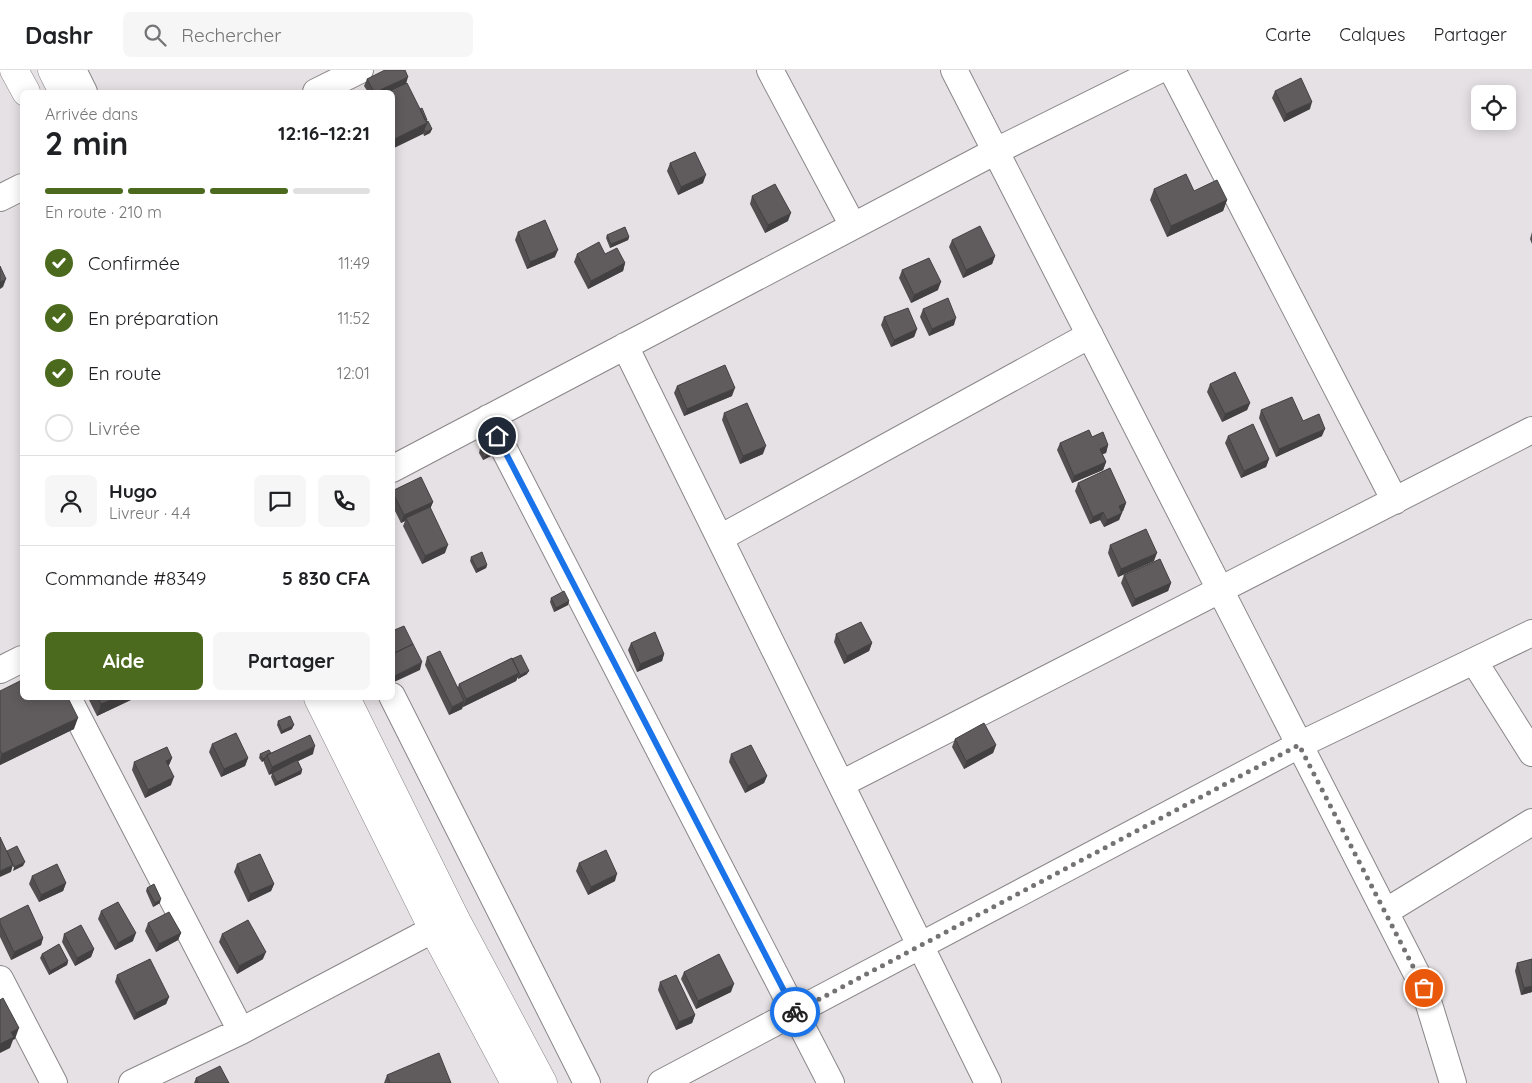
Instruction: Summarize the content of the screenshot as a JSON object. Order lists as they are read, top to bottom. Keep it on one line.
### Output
{"page":{"header":"Dashr","search":"Rechercher","nav":["Carte","Calques","Partager"],"heading":["2 min","Arrivée dans","12:16–12:21"],"panel":["Hugo","Livreur · 4.4","Commande #8349","5 830 CFA"],"bar":"En route · 210 m","list":[["Confirmée","11:49"],["En préparation","11:52"],["En route","12:01"],"Livrée"],"buttons":["Aide","Partager"]}}
